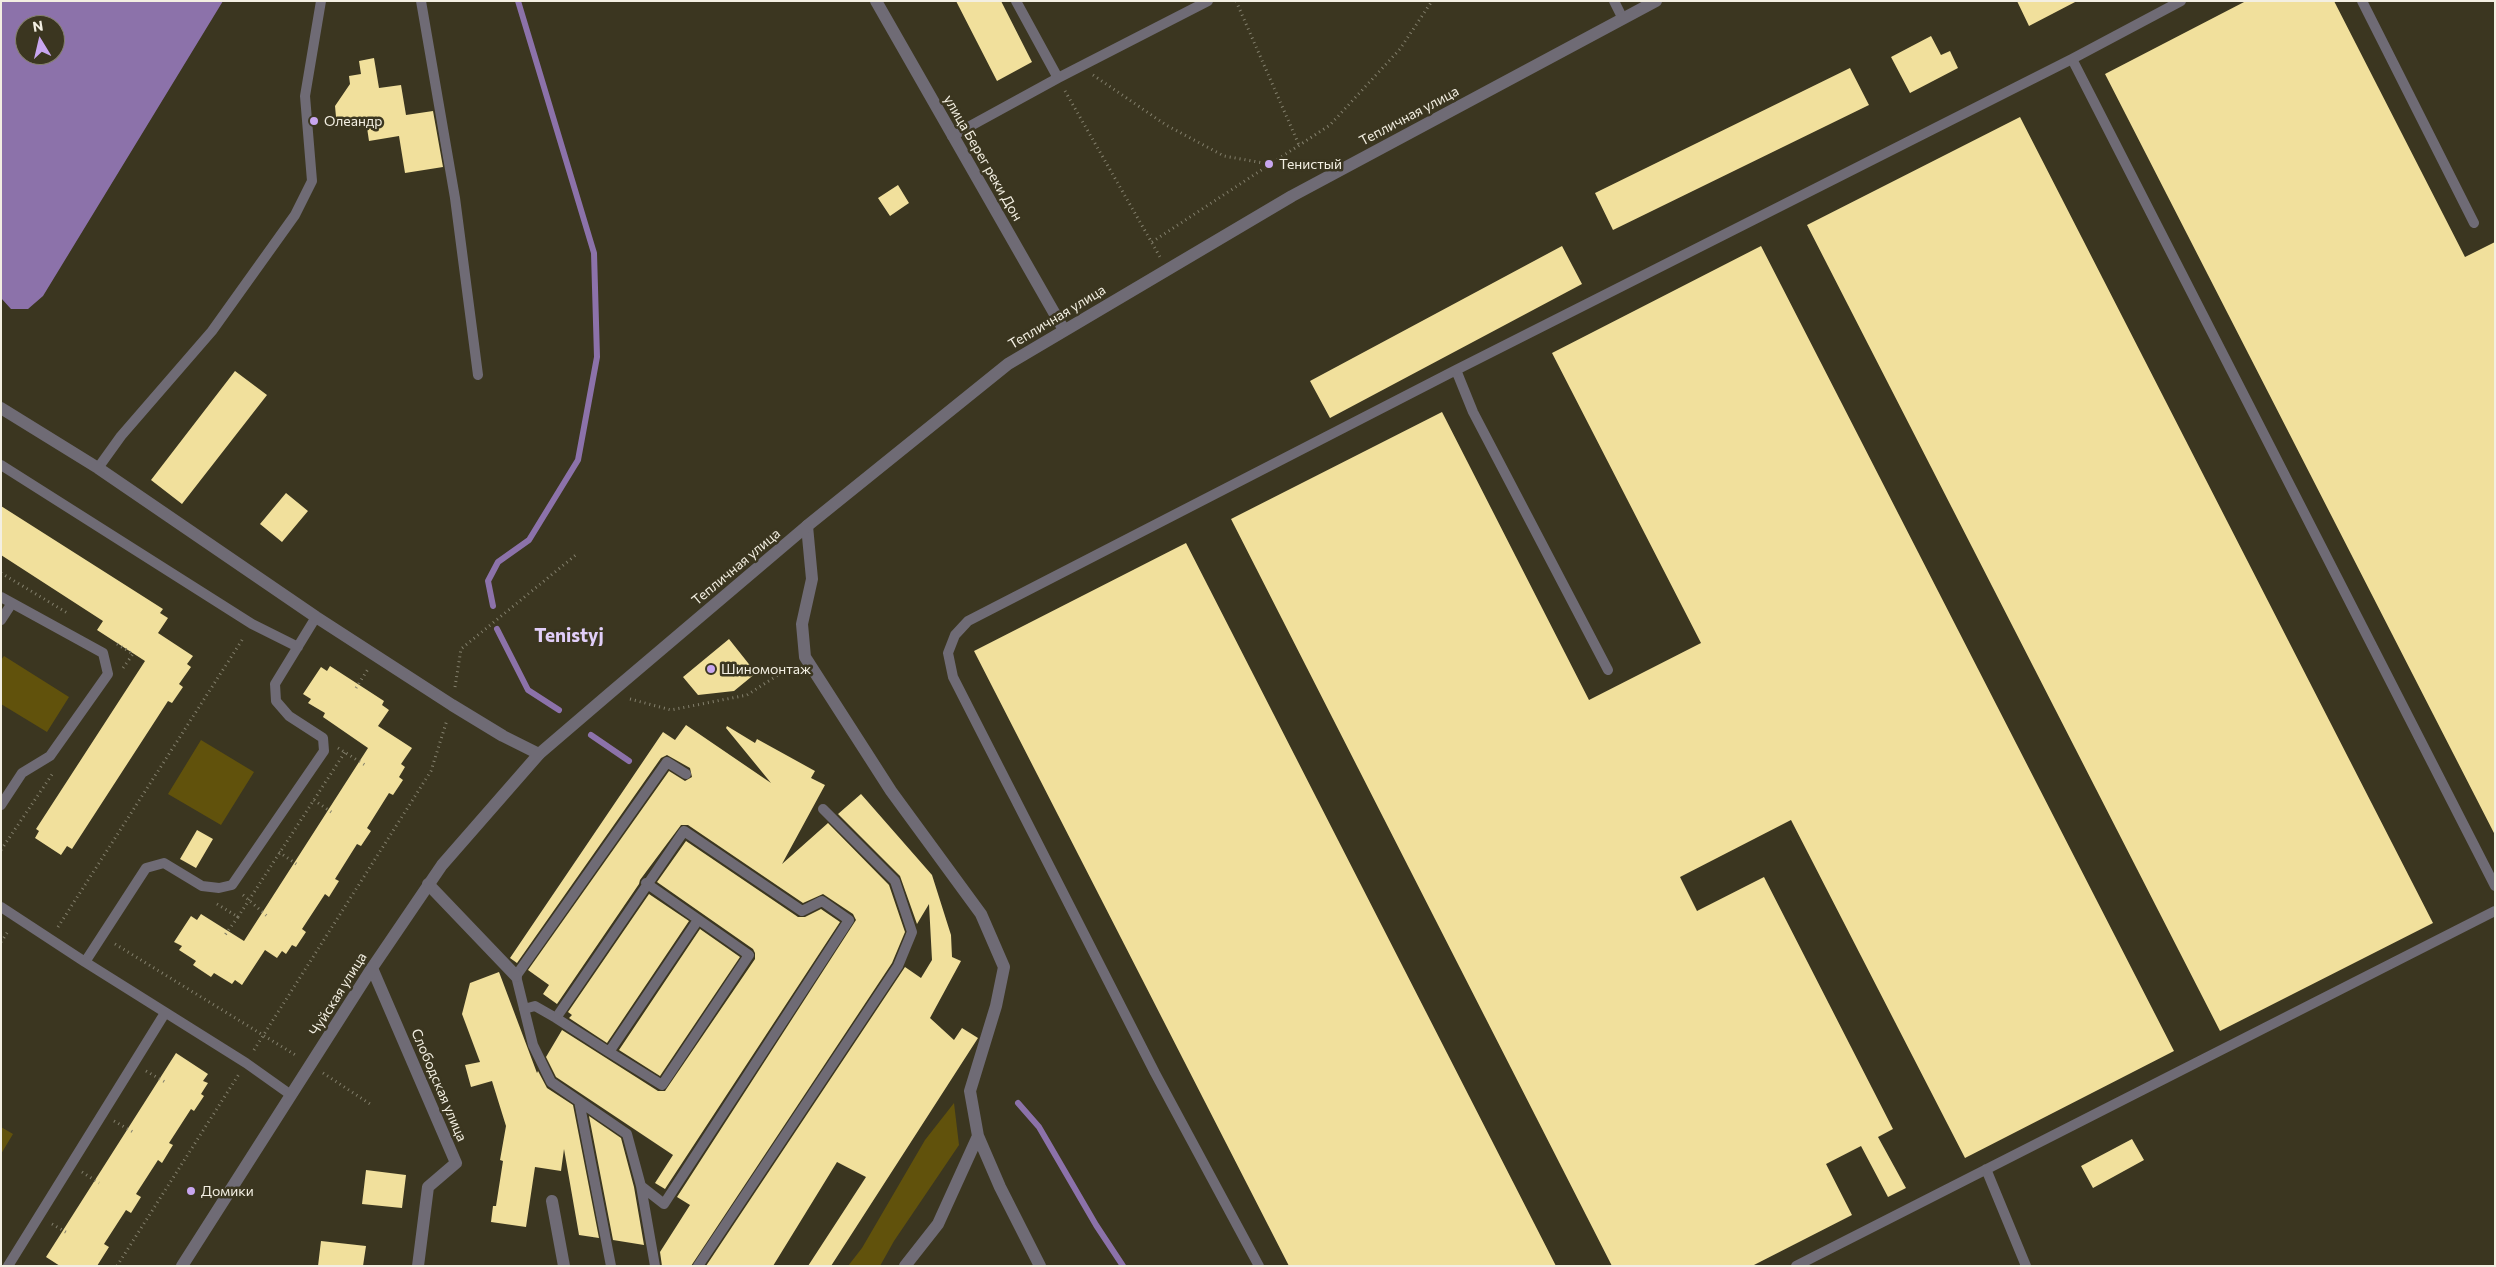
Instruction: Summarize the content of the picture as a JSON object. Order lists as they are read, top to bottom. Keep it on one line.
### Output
{"streets":{"street":["Тепличная улица","улица Берег реки Дон","Чуйская улица","Слободская улица"]},"crossings":[["Тепличная улица","улица Берег реки Дон"],["Тепличная улица","Чуйская улица"],["Чуйская улица","Слободская улица"]],"districts":["Tenistyj"],"places":["Олеандр","Тенистый","Шиномонтаж","Домики"],"north":"top"}
